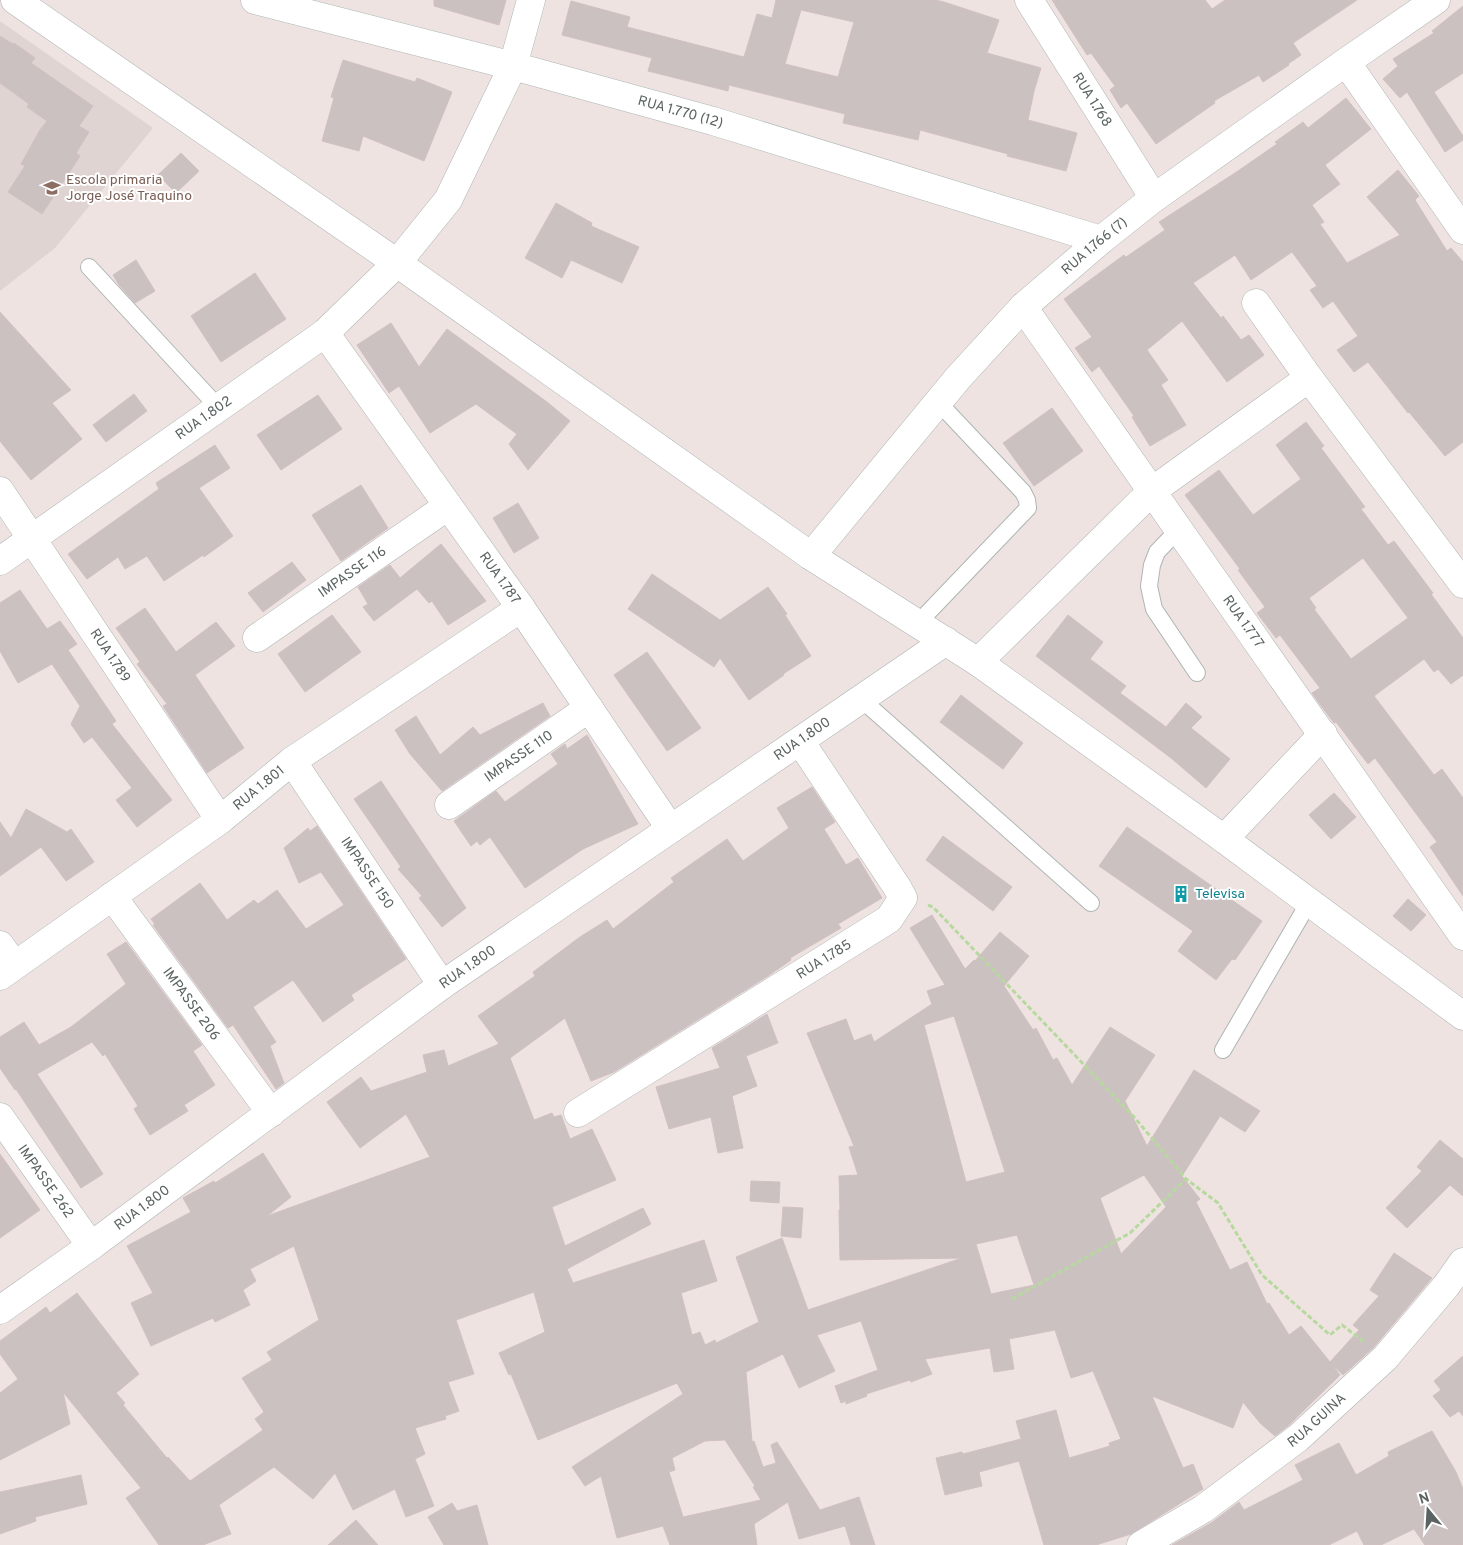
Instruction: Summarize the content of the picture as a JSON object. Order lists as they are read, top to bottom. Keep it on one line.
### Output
{"streets":{"street":["RUA 1.768","RUA 1.770 (12)","RUA 1.766 (7)","RUA 1.802","IMPASSE 116","RUA 1.787","RUA 1.777","RUA 1.789","RUA 1.800","IMPASSE 110","RUA 1.801","IMPASSE 150","RUA 1.785","IMPASSE 206","IMPASSE 262","RUA GUINA"]},"crossings":[["RUA 1.768","RUA 1.766 (7)"],["RUA 1.770 (12)","RUA 1.766 (7)"],["RUA 1.770 (12)","RUA 1.802"],["RUA 1.766 (7)","RUA 1.777"],["RUA 1.802","RUA 1.787"],["RUA 1.802","RUA 1.789"],["IMPASSE 116","RUA 1.787"],["RUA 1.787","RUA 1.800"],["RUA 1.787","IMPASSE 110"],["RUA 1.787","RUA 1.801"],["RUA 1.789","RUA 1.801"],["RUA 1.800","IMPASSE 150"],["RUA 1.800","IMPASSE 206"],["RUA 1.800","IMPASSE 262"],["RUA 1.801","IMPASSE 150"],["RUA 1.801","IMPASSE 206"]],"places":{"school or university":["Escola primaria Jorge José Traquino"],"building":["Televisa"]},"north":"top"}
